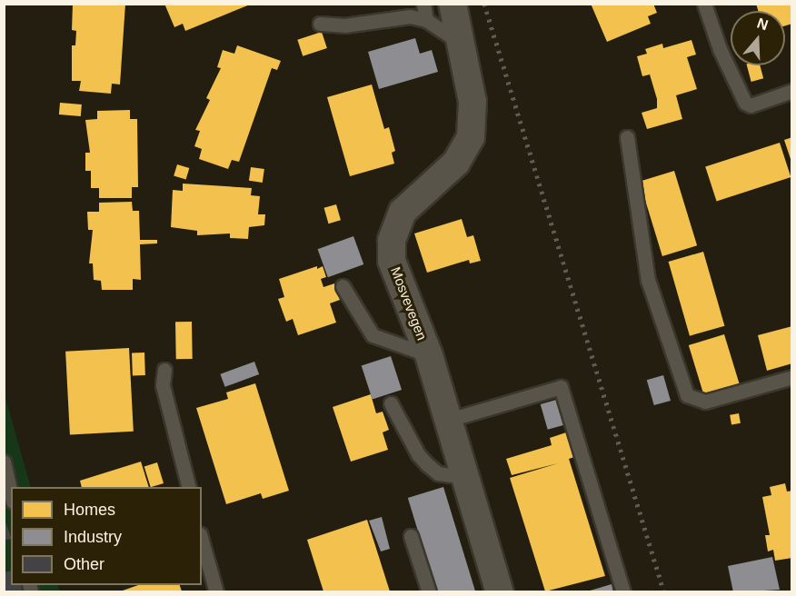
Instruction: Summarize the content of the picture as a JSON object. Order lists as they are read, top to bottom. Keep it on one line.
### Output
{"streets":{"street":["Mosvevegen"]},"legend":["Homes","Industry","Other"],"north":"top"}
